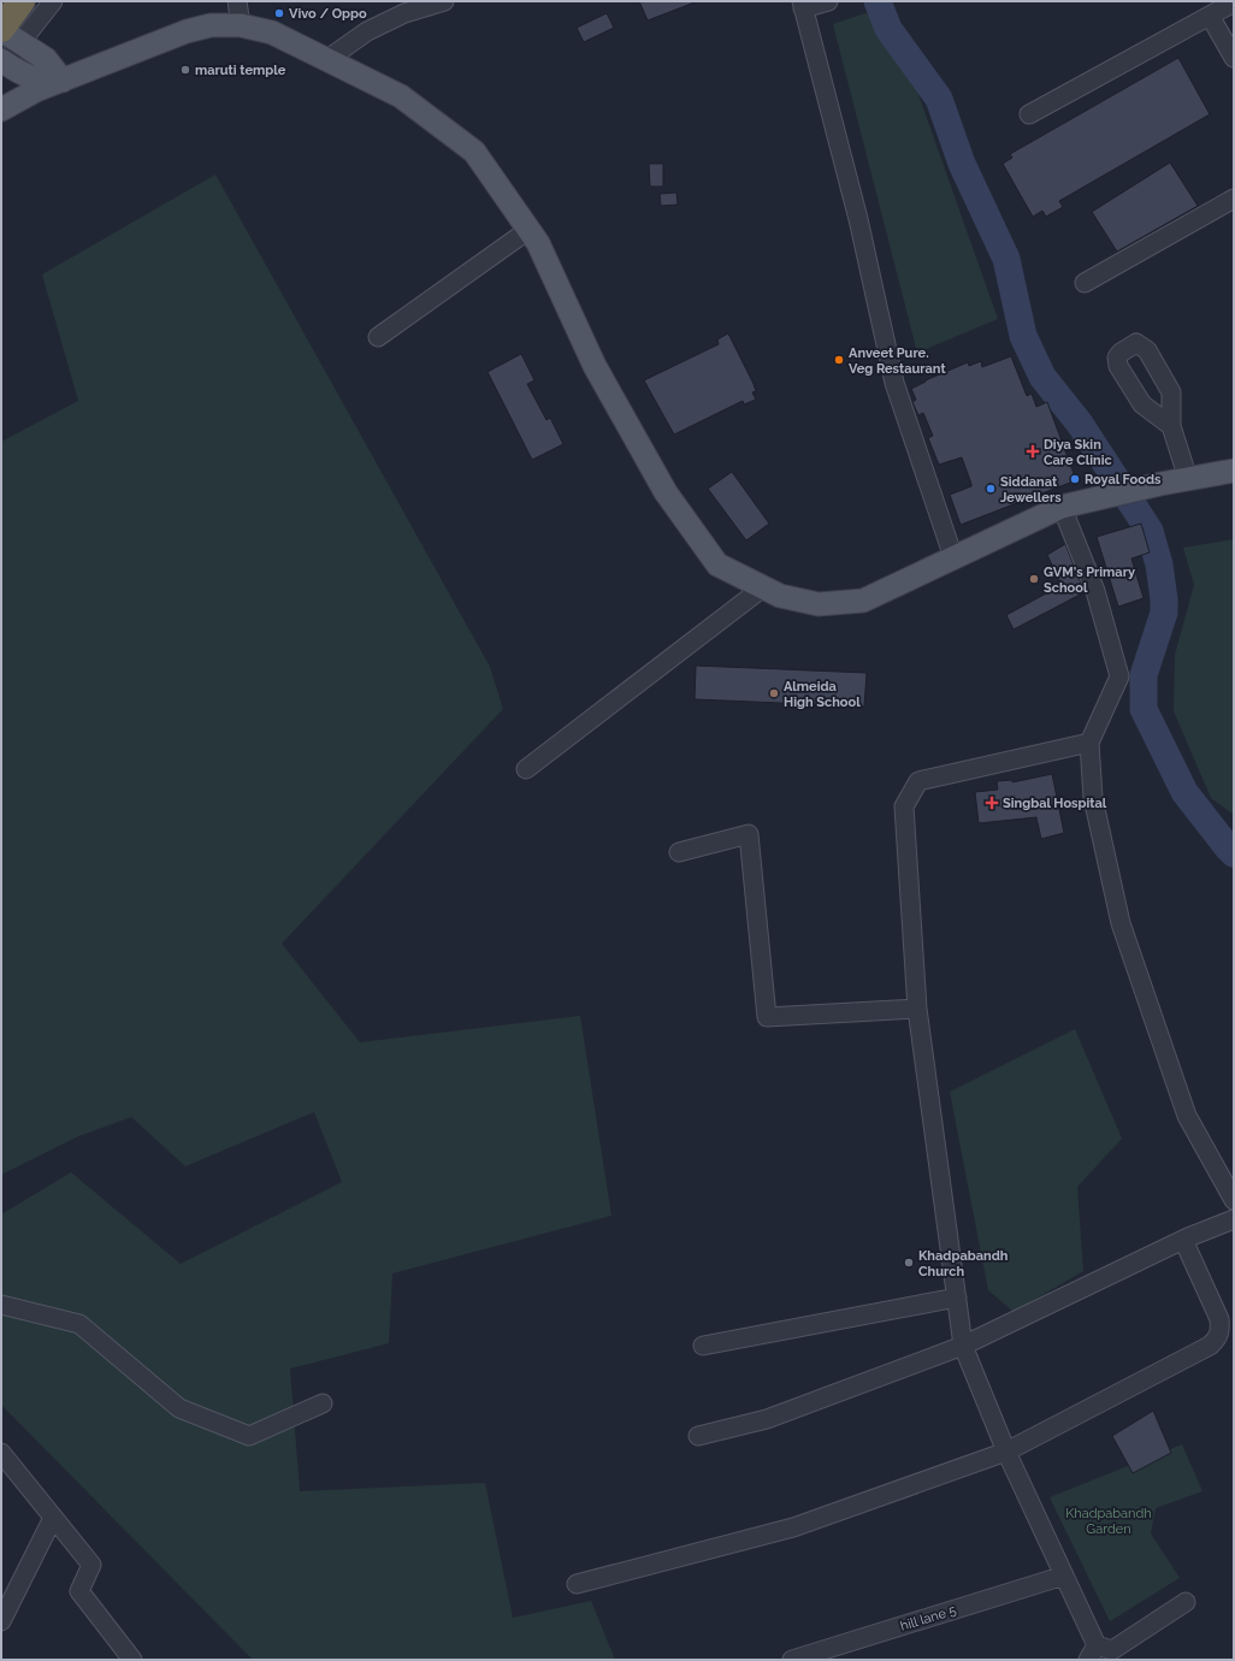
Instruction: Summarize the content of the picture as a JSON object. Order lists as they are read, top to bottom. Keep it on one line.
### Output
{"streets":{"street":["hill lane 5"]},"parks":["Khadpabandh Garden"],"places":{"other":["Vivo / Oppo","maruti temple","Anveet Pure. Veg Restaurant","Royal Foods","Siddanat Jewellers","GVM's Primary School","Almeida High School","Khadpabandh Church"],"health":["Diya Skin Care Clinic","Singbal Hospital"]}}
